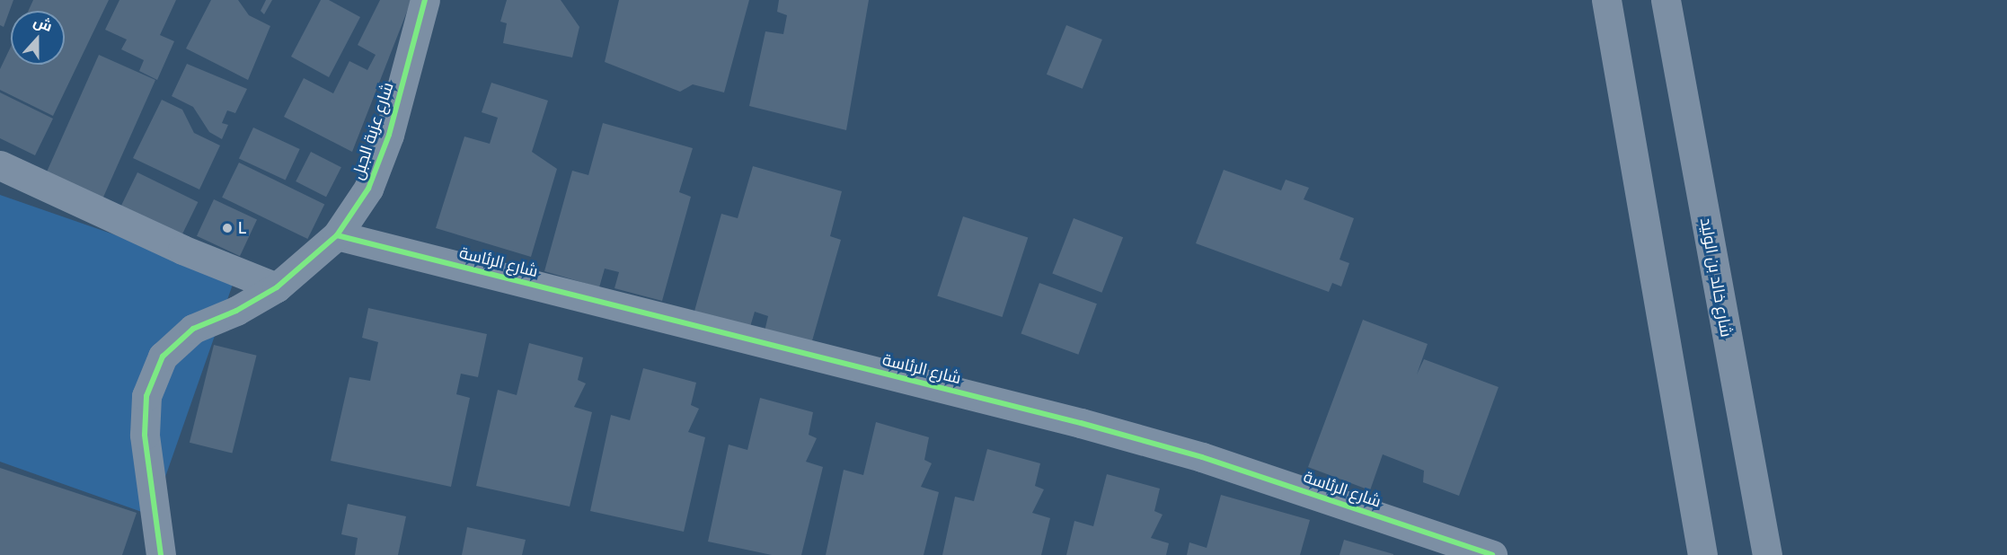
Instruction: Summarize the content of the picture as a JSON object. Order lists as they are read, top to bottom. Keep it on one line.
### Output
{"streets":{"street":["شارع عزبة الجبل","شارع الرئاسة","شارع خالد بن الوليد"]},"crossings":[["شارع عزبة الجبل","شارع الرئاسة"]],"places":["L"],"north":"top"}
